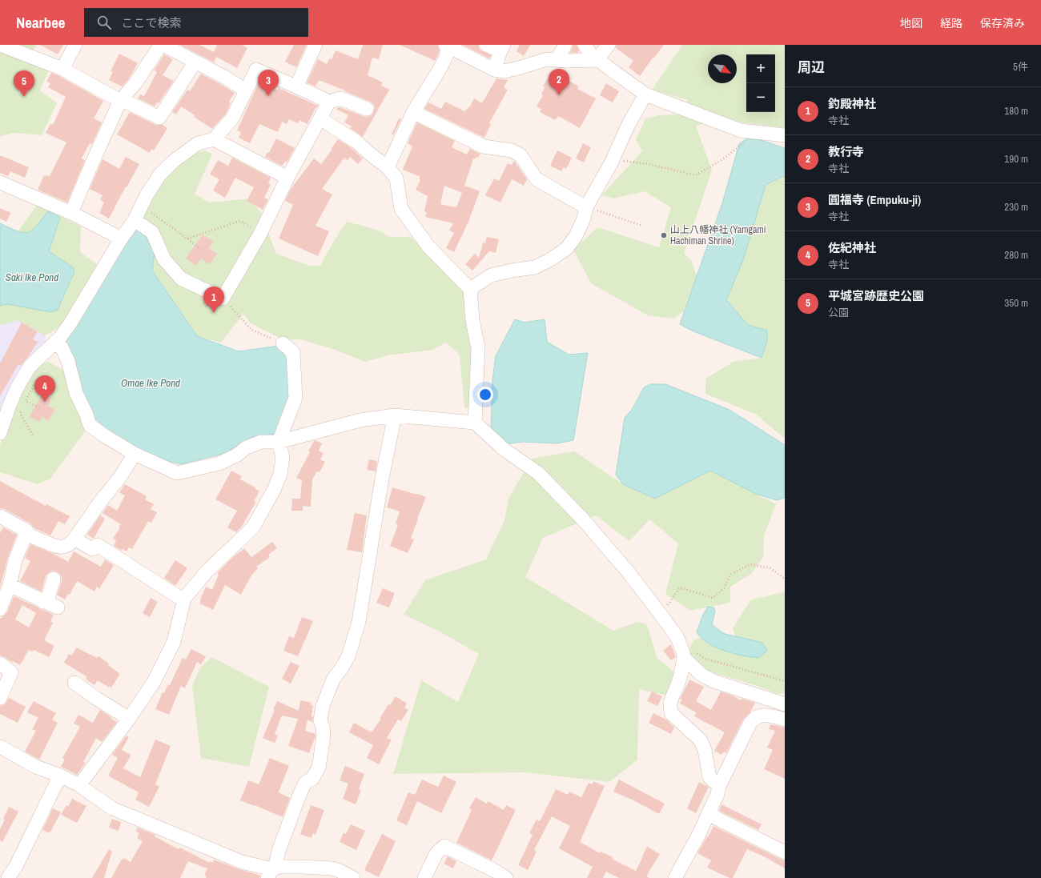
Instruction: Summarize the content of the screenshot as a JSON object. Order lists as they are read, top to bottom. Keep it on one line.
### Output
{"water":["Saki Ike Pond","Omae Ike Pond"],"places":["山上八幡神社 (Yamgami Hachiman Shrine)"],"north":"bottom right","page":{"header":"Nearbee","search":"ここで検索","nav":["地図","経路","保存済み"],"heading":["周辺","5件"],"map_buttons":["+","−"],"pins":["2","3","5","1","4"],"list":[{"mark":"1","name":"釣殿神社","note":"寺社","value":"180 m"},{"mark":"2","name":"教行寺","note":"寺社","value":"190 m"},{"mark":"3","name":"圓福寺 (Empuku-ji)","note":"寺社","value":"230 m"},{"mark":"4","name":"佐紀神社","note":"寺社","value":"280 m"},{"mark":"5","name":"平城宮跡歴史公園","note":"公園","value":"350 m"}]}}
